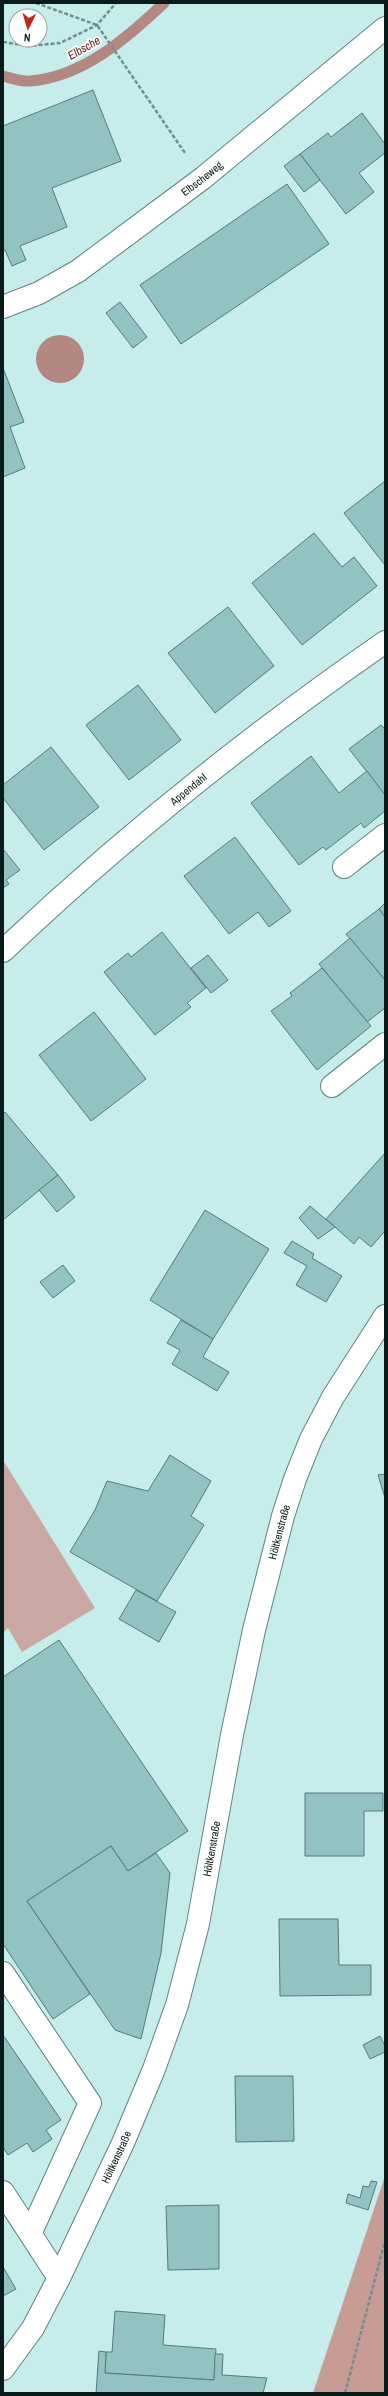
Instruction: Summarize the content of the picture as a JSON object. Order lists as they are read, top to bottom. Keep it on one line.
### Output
{"streets":{"street":["Elbscheweg","Appendahl","Höltkenstraße"]},"water":["Elbsche"],"north":"bottom"}
